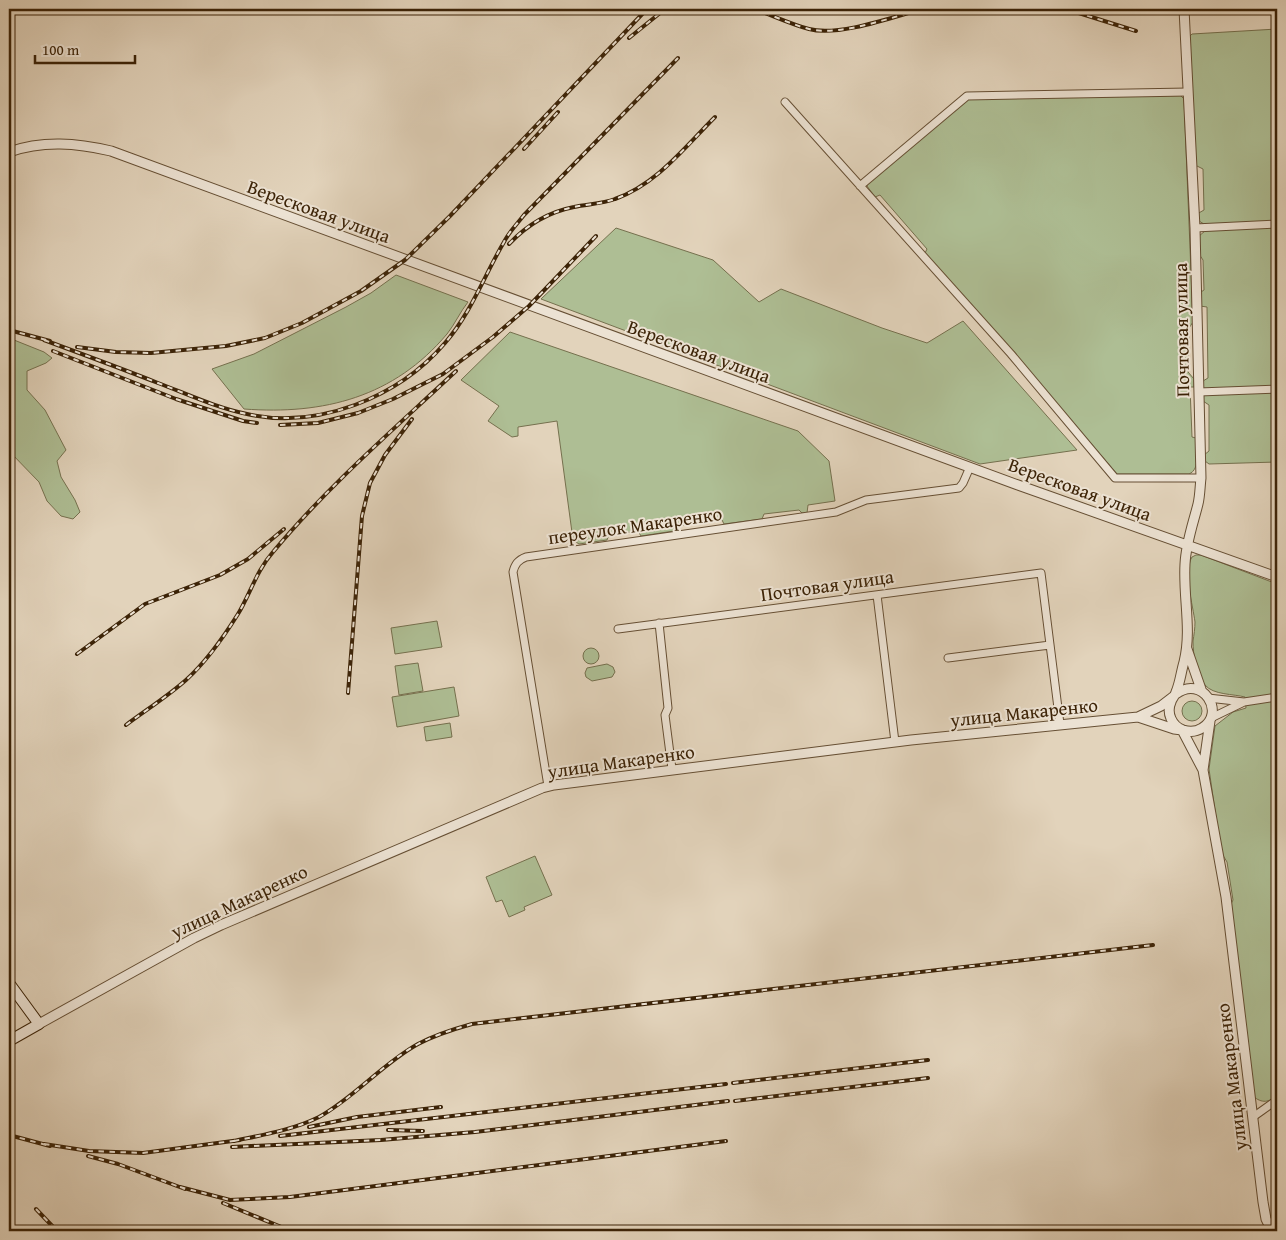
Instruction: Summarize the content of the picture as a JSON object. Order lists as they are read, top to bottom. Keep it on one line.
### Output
{"streets":{"street":["Вересковая улица","Почтовая улица","переулок Макаренко","улица Макаренко"]},"crossings":[["Вересковая улица","Почтовая улица"],["Вересковая улица","переулок Макаренко"],["Почтовая улица","улица Макаренко"],["переулок Макаренко","улица Макаренко"]],"scale_bar":"100 m"}
